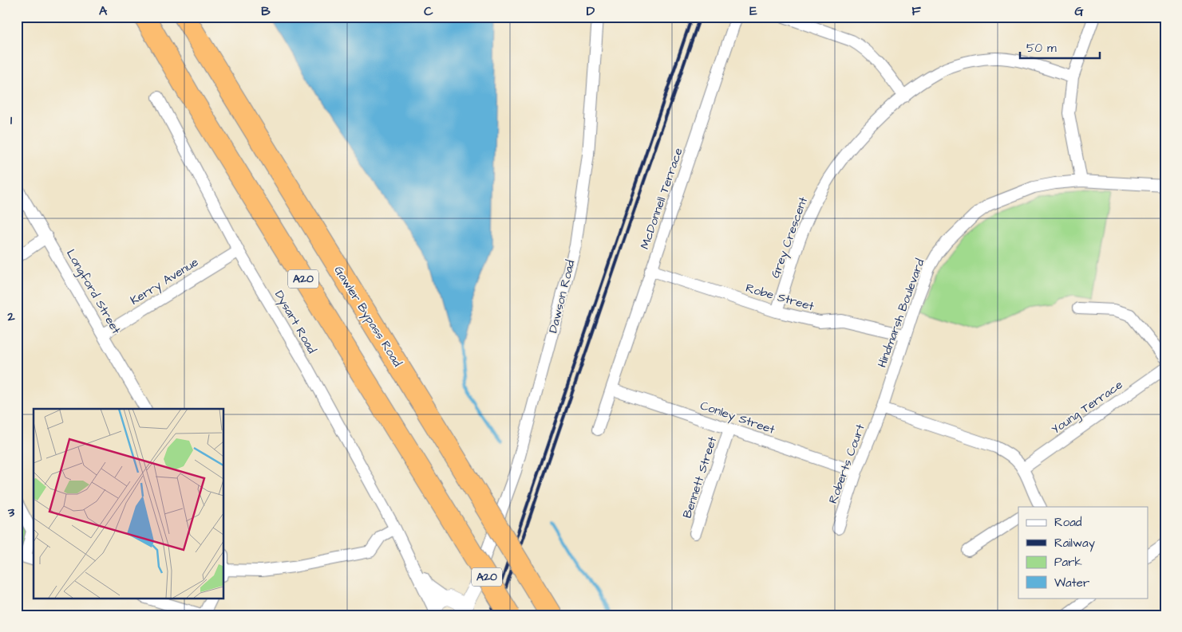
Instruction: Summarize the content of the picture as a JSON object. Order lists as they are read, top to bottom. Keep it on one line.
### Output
{"streets":{"highway":["A20","Gawler Bypass Road"],"street":["McDonnell Terrace","Grey Crescent","Kerry Avenue","Longford Street","Dawson Road","Robe Street","Hindmarsh Boulevard","Dysart Road","Young Terrace","Conley Street","Roberts Court","Bennett Street"]},"crossings":[["McDonnell Terrace","Robe Street"],["McDonnell Terrace","Conley Street"],["Grey Crescent","Robe Street"],["Kerry Avenue","Longford Street"],["Kerry Avenue","Dysart Road"],["Dawson Road","Dysart Road"],["Robe Street","Hindmarsh Boulevard"],["Hindmarsh Boulevard","Roberts Court"],["Conley Street","Roberts Court"],["Conley Street","Bennett Street"]],"legend":["Road","Railway","Park","Water"],"scale_bar":"50 m","grid":{"columns":["A","B","C","D","E","F","G"],"rows":["1","2","3"]}}
